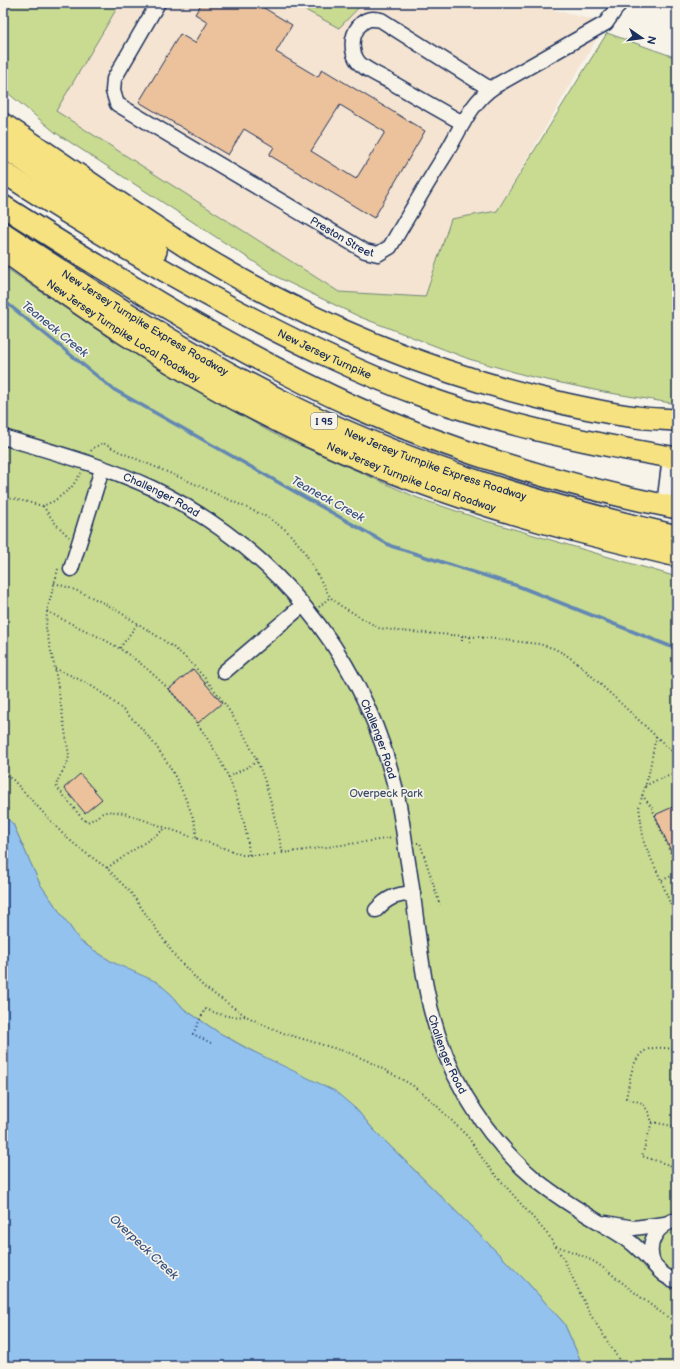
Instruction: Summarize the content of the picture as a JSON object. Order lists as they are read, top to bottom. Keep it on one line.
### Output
{"streets":{"highway":["New Jersey Turnpike Express Roadway","New Jersey Turnpike Local Roadway","New Jersey Turnpike","I 95"],"street":["Preston Street","Challenger Road"]},"water":["Teaneck Creek","Overpeck Creek"],"parks":["Overpeck Park"],"north":"right"}
